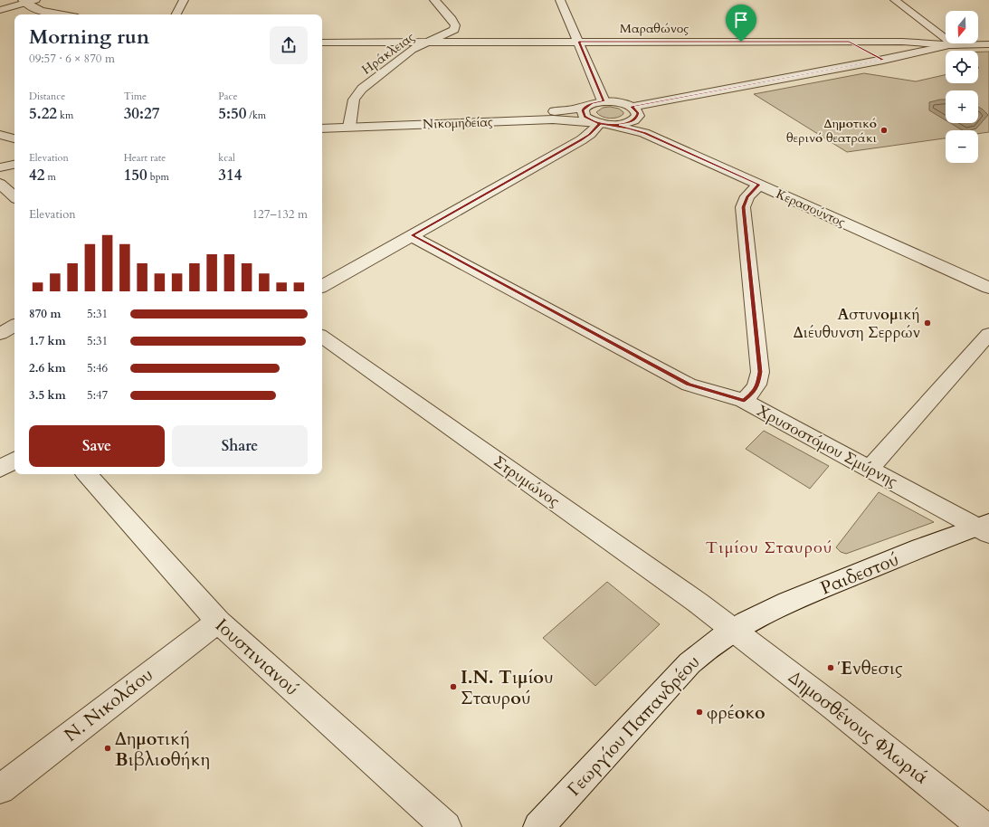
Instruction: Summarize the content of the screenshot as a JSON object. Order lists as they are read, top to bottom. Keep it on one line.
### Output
{"streets":{"street":["Μαραθώνος","Ηράκλειας","Νικομηδείας","Κερασούντος","Χρυσοστόμου Σμύρνης","Στρυμώνος","Ραιδεστού","Ιουστινιανού","Ν. Νικολάου","Γεωργίου Παπανδρέου","Δημοσθένους Φλωριά"]},"crossings":[["Μαραθώνος","Ηράκλειας"],["Ηράκλειας","Νικομηδείας"],["Νικομηδείας","Κερασούντος"],["Χρυσοστόμου Σμύρνης","Ραιδεστού"],["Στρυμώνος","Ραιδεστού"],["Στρυμώνος","Γεωργίου Παπανδρέου"],["Στρυμώνος","Δημοσθένους Φλωριά"],["Ραιδεστού","Γεωργίου Παπανδρέου"],["Ραιδεστού","Δημοσθένους Φλωριά"],["Ιουστινιανού","Ν. Νικολάου"],["Γεωργίου Παπανδρέου","Δημοσθένους Φλωριά"]],"districts":["Τιμίου Σταυρού"],"places":["Δημοτικό θερινό θεατράκι","Αστυνομική Διέυθυνση Σερρών","Ένθεσις","Ι.Ν. Τιμίου Σταυρού","φρέοκο","Δημοτική Βιβλιοθήκη"],"north":"bottom","page":{"map_buttons":["+","−"],"heading":["Morning run","09:57 · 6 × 870 m"],"stats":[["Distance","5.22 km"],["Time","30:27"],["Pace","5:50 /km"],["Elevation","42 m"],["Heart rate","150 bpm"],["kcal","314"]],"chart":["Elevation","127–132 m"],"list":[{"name":"870 m","note":"5:31"},{"name":"1.7 km","note":"5:31"},{"name":"2.6 km","note":"5:46"},{"name":"3.5 km","note":"5:47"}],"buttons":["Save","Share"]}}
